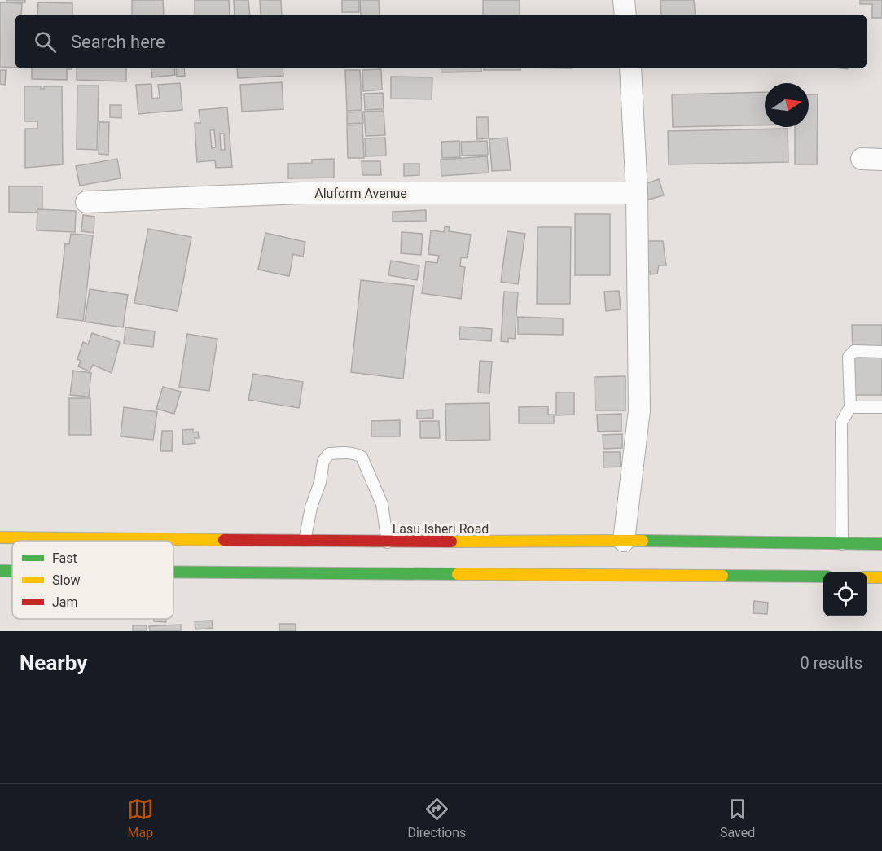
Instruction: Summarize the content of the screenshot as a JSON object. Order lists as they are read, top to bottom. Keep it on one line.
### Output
{"streets":{"main road":["Lasu-Isheri Road"],"street":["Aluform Avenue"]},"legend":["Fast","Slow","Jam"],"north":"right","page":{"search":"Search here","heading":["Nearby","0 results"],"nav":["Map","Directions","Saved"]}}
